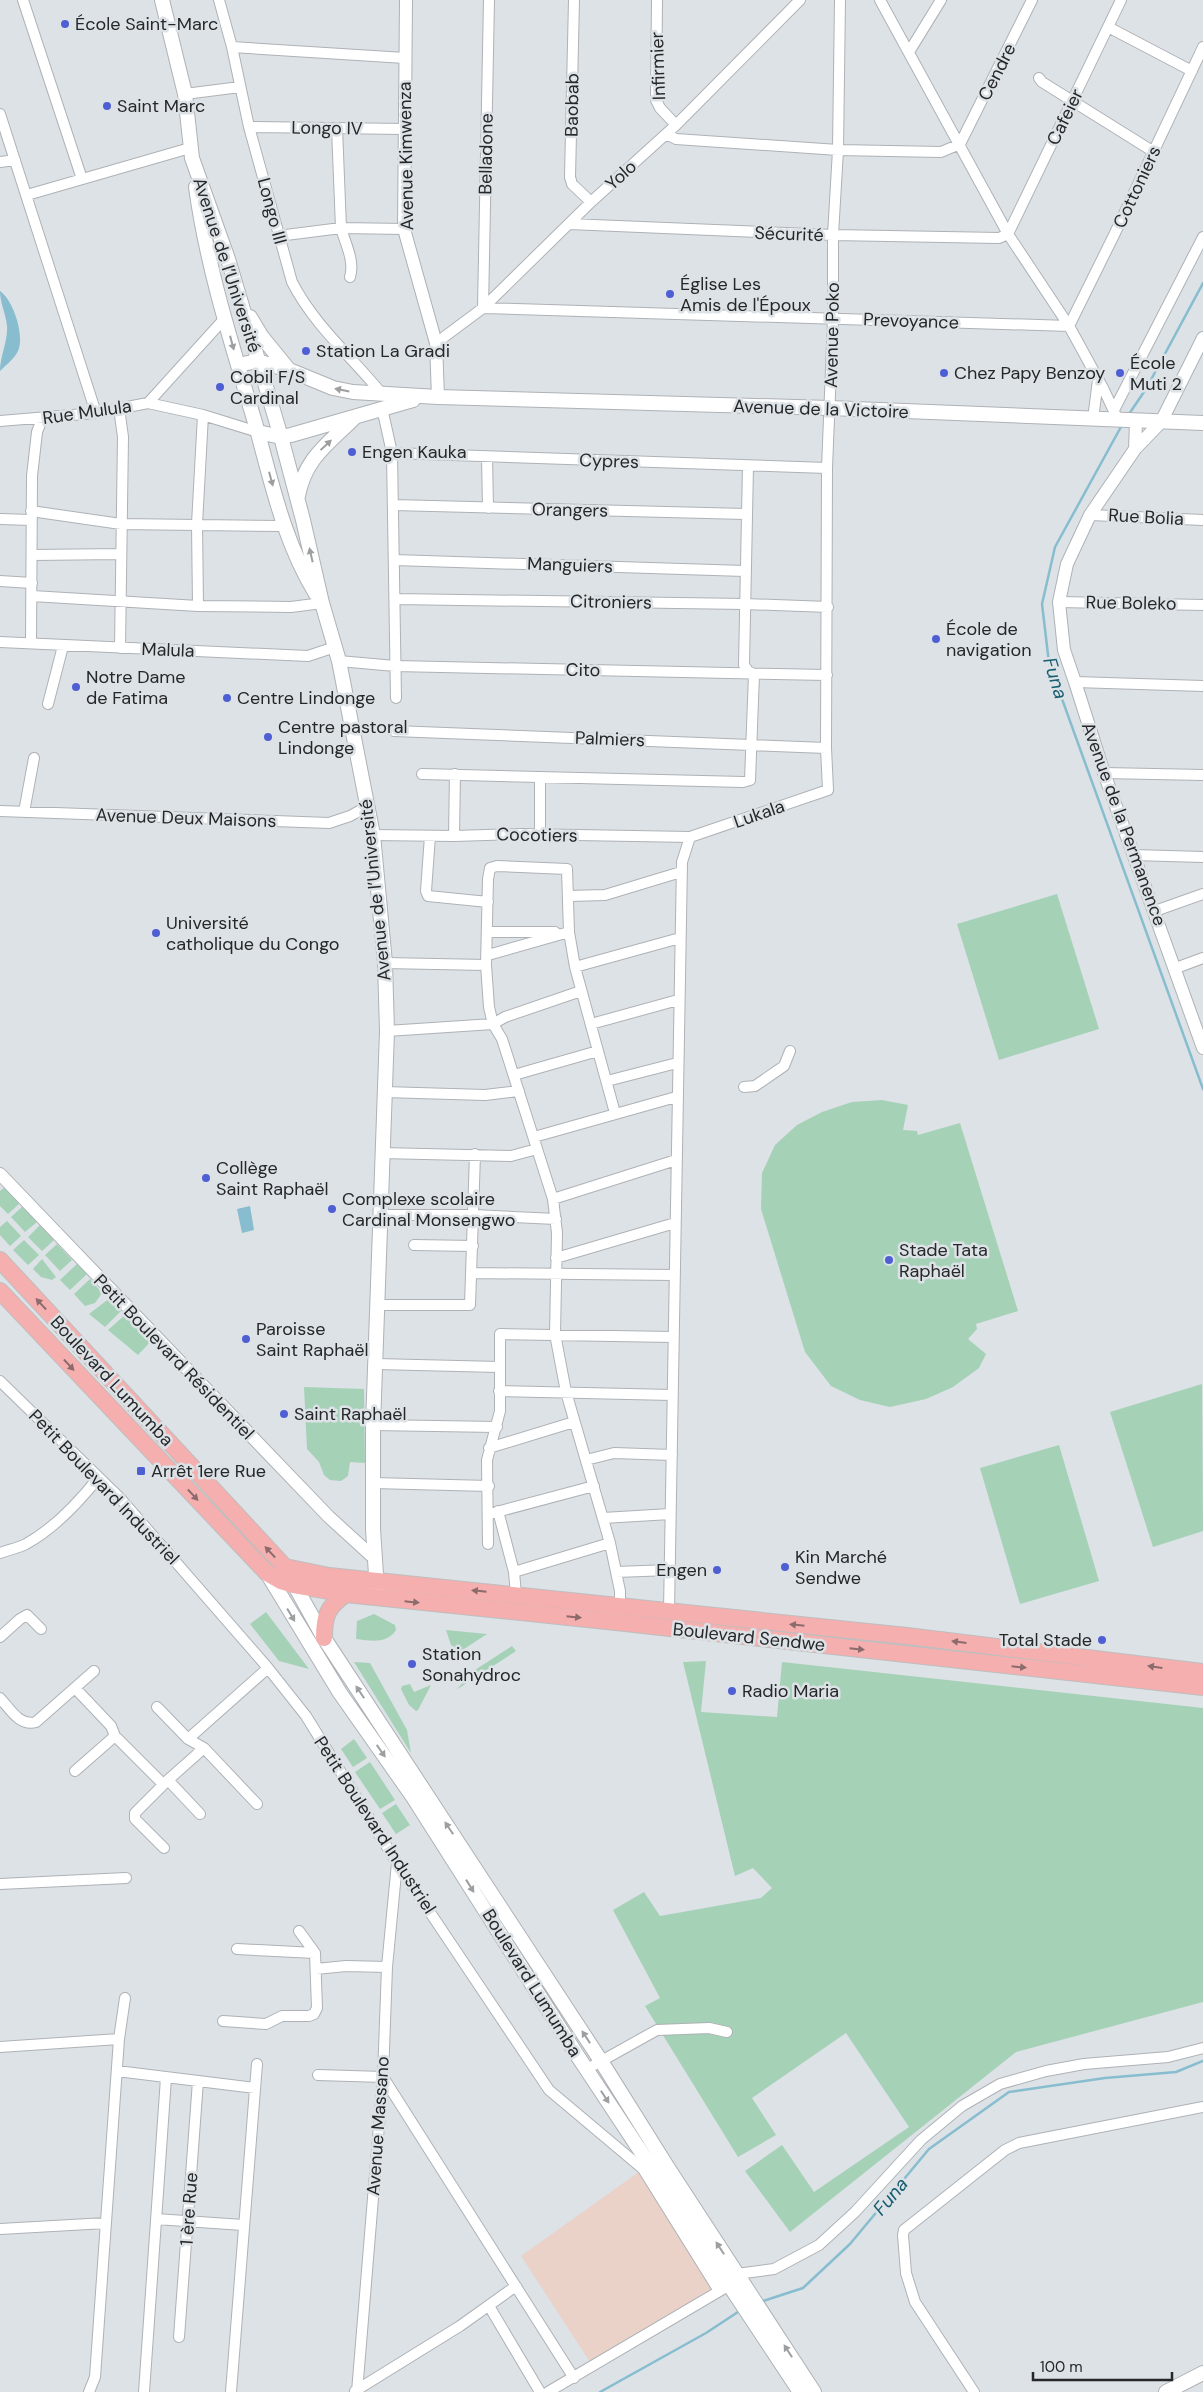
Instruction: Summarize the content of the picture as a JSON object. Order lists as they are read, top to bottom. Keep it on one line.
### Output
{"streets":{"highway":["Boulevard Lumumba","Boulevard Sendwe"],"main road":["Avenue de l’Université","Avenue de la Victoire"],"street":["Infirmier","Cendre","Baobab","Cafeier","Longo IV","Belladone","Avenue Kimwenza","Yolo","Cottoniers","Longo III","Sécurité","Prevoyance","Avenue Poko","Rue Mulula","Cypres","Orangers","Rue Bolia","Manguiers","Citroniers","Rue Boleko","Malula","Cito","Palmiers","Lukala","Avenue Deux Maisons","Avenue de la Permanence","Cocotiers","Petit Boulevard Résidentiel","Petit Boulevard Industriel","Avenue Massano","1 ère Rue"]},"crossings":[["Infirmier","Yolo"],["Baobab","Yolo"],["Cafeier","Sécurité"],["Longo IV","Avenue Kimwenza"],["Longo IV","Longo III"],["Belladone","Yolo"],["Belladone","Prevoyance"],["Avenue Kimwenza","Yolo"],["Avenue Kimwenza","Avenue de la Victoire"],["Yolo","Sécurité"],["Yolo","Prevoyance"],["Cottoniers","Prevoyance"],["Longo III","Avenue de la Victoire"],["Sécurité","Avenue Poko"],["Avenue de l’Université","Avenue de la Victoire"],["Avenue de l’Université","Malula"],["Avenue de l’Université","Cito"],["Avenue de l’Université","Avenue Deux Maisons"],["Avenue de l’Université","Cocotiers"],["Avenue de l’Université","Petit Boulevard Résidentiel"],["Avenue de l’Université","Boulevard Sendwe"],["Prevoyance","Avenue Poko"],["Avenue Poko","Avenue de la Victoire"],["Avenue Poko","Cypres"],["Avenue Poko","Citroniers"],["Avenue Poko","Cito"],["Avenue Poko","Palmiers"],["Avenue Poko","Lukala"],["Avenue de la Victoire","Avenue de la Permanence"],["Rue Bolia","Avenue de la Permanence"],["Rue Boleko","Avenue de la Permanence"],["Malula","Cito"],["Lukala","Cocotiers"],["Boulevard Lumumba","Petit Boulevard Industriel"],["Boulevard Lumumba","Boulevard Sendwe"],["Petit Boulevard Industriel","Avenue Massano"]],"water":["Funa"],"places":{"other":["École Saint-Marc","Saint Marc","Église Les Amis de l'Époux","Station La Gradi","Chez Papy Benzoy","École Muti 2","Cobil F/S Cardinal","Engen Kauka","École de navigation","Notre Dame de Fatima","Centre Lindonge","Centre pastoral Lindonge","Université catholique du Congo","Collège Saint Raphaël","Complexe scolaire Cardinal Monsengwo","Stade Tata Raphaël","Paroisse Saint Raphaël","Saint Raphaël","Kin Marché Sendwe","Engen","Total Stade","Station Sonahydroc","Radio Maria"],"transit":["Arrêt 1ere Rue"]},"scale_bar":"100 m"}
